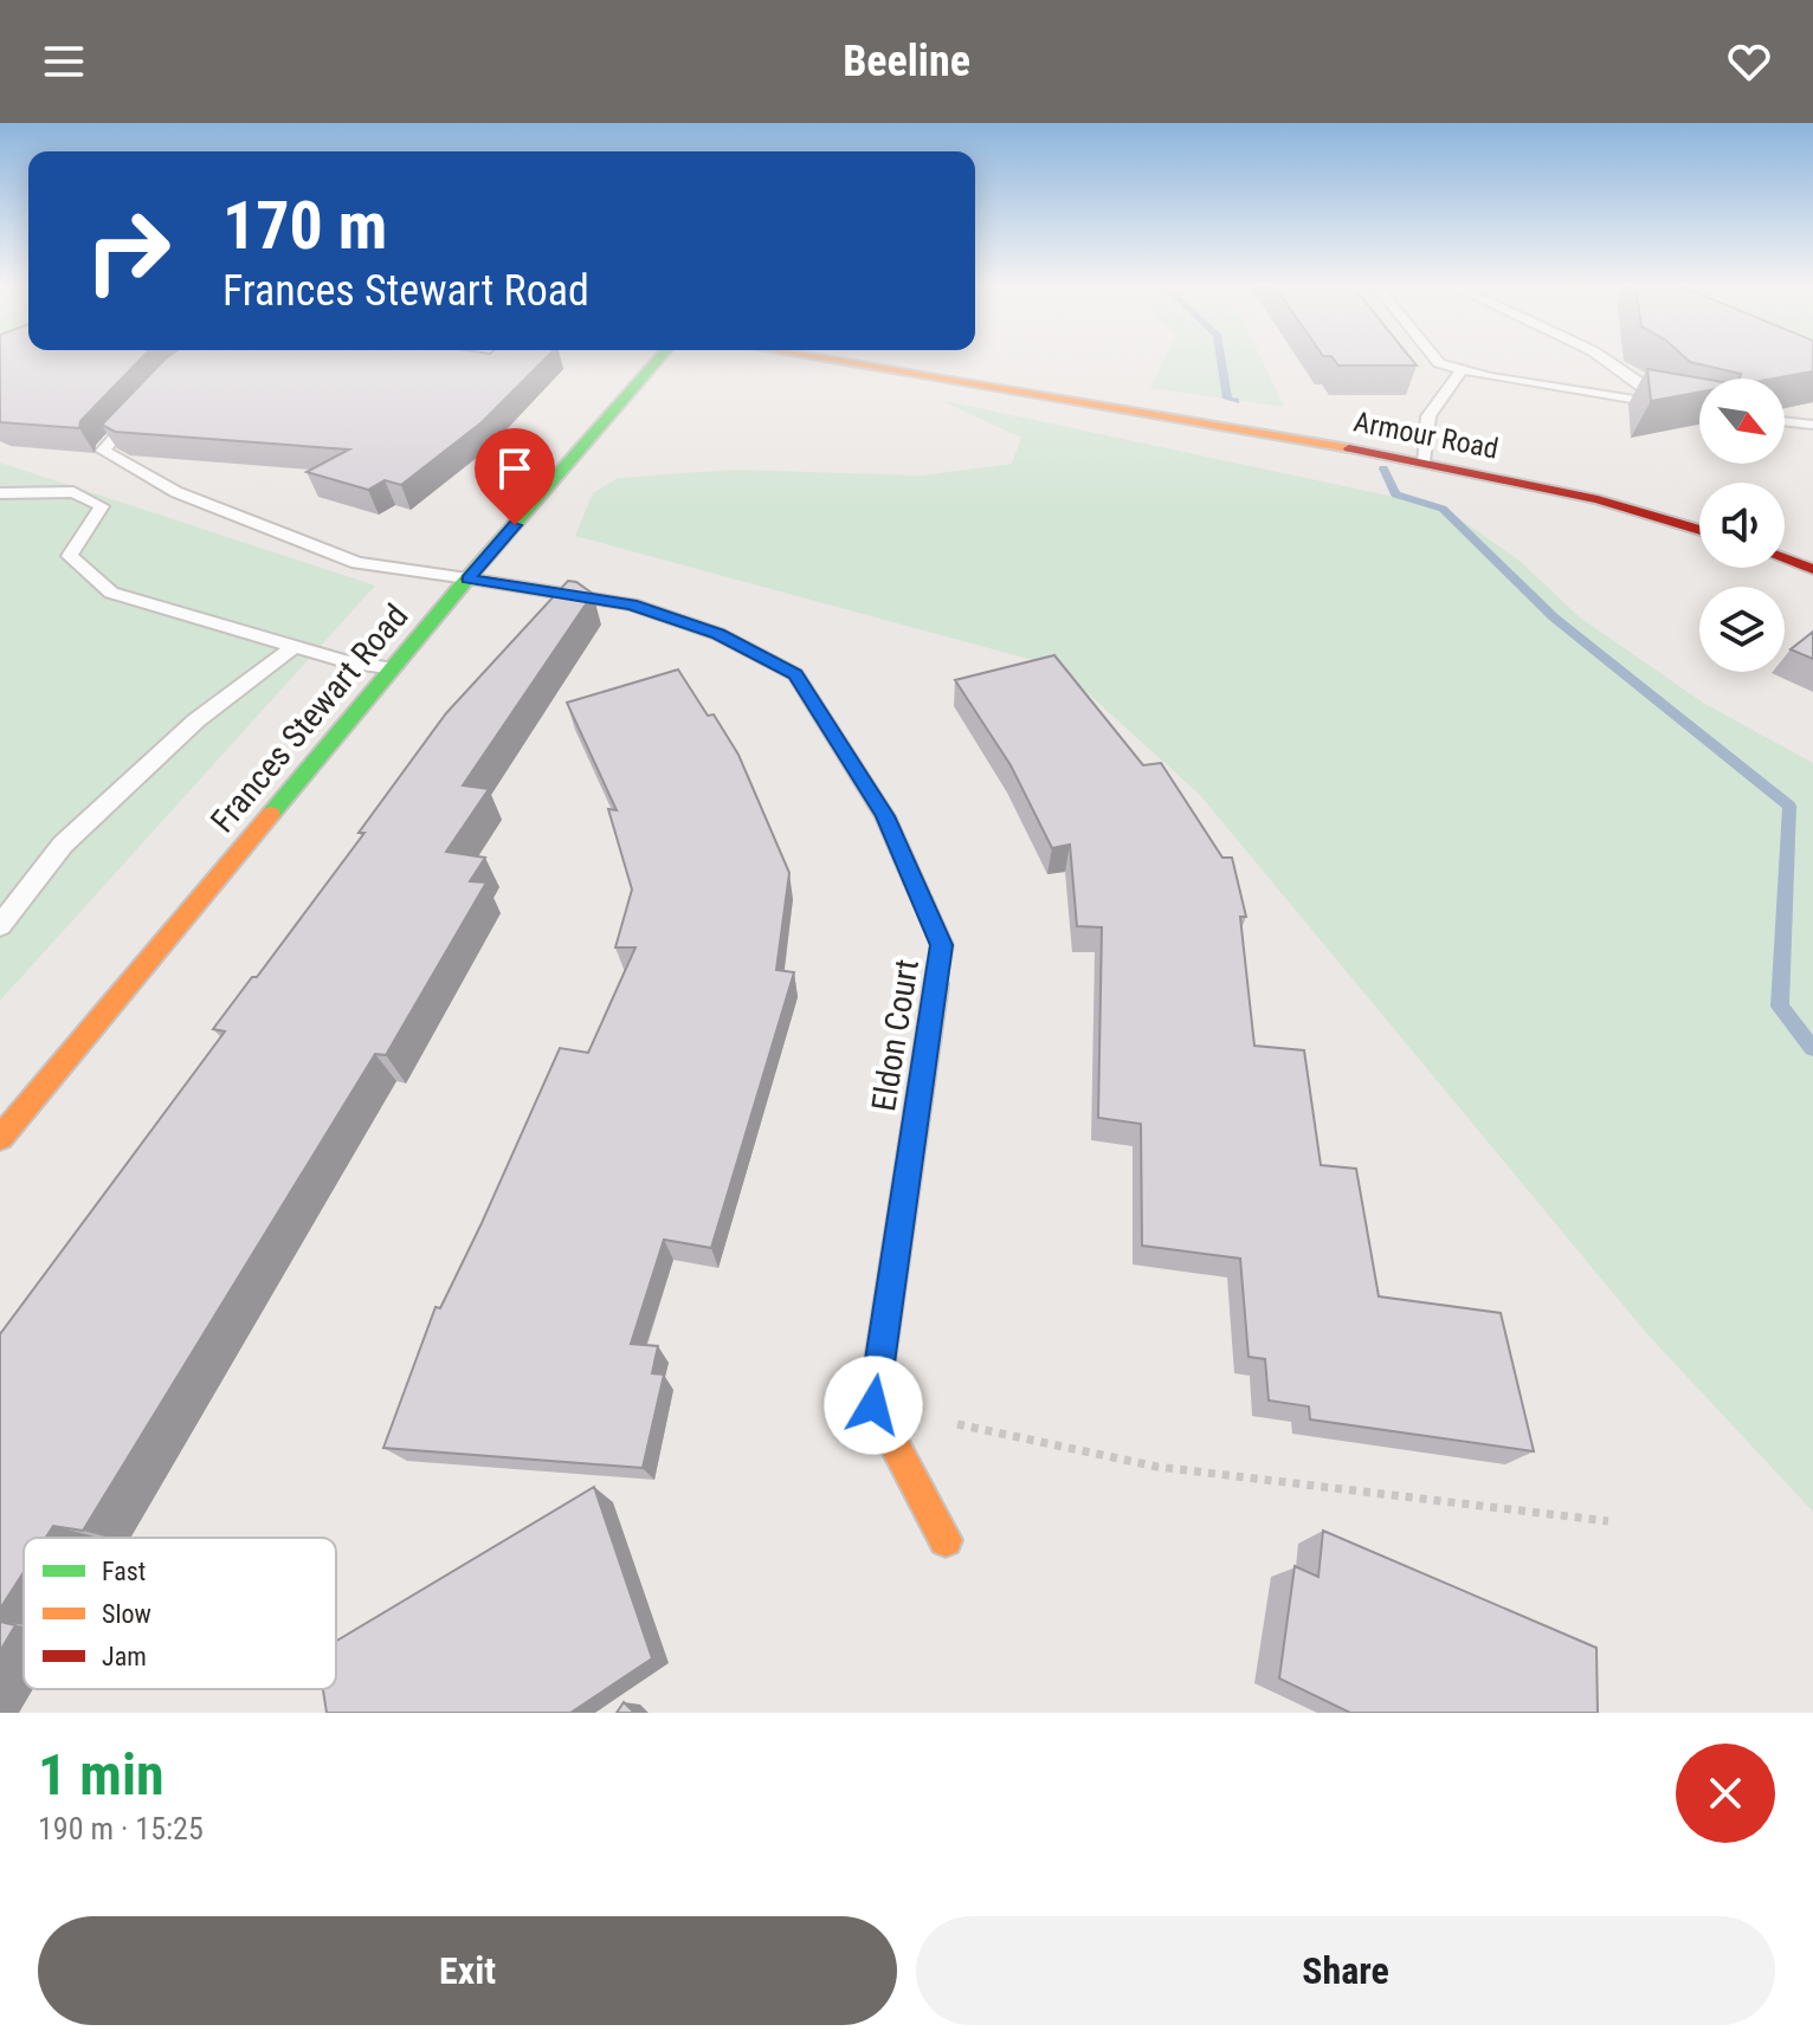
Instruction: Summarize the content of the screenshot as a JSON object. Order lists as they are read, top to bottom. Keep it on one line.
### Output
{"streets":{"street":["Armour Road","Frances Stewart Road","Eldon Court"]},"crossings":[["Frances Stewart Road","Eldon Court"]],"legend":["Fast","Slow","Jam"],"north":"bottom right","page":{"header":"Beeline","turn":["170 m","Frances Stewart Road"],"heading":["1 min","190 m · 15:25"],"buttons":["Exit","Share"]}}
